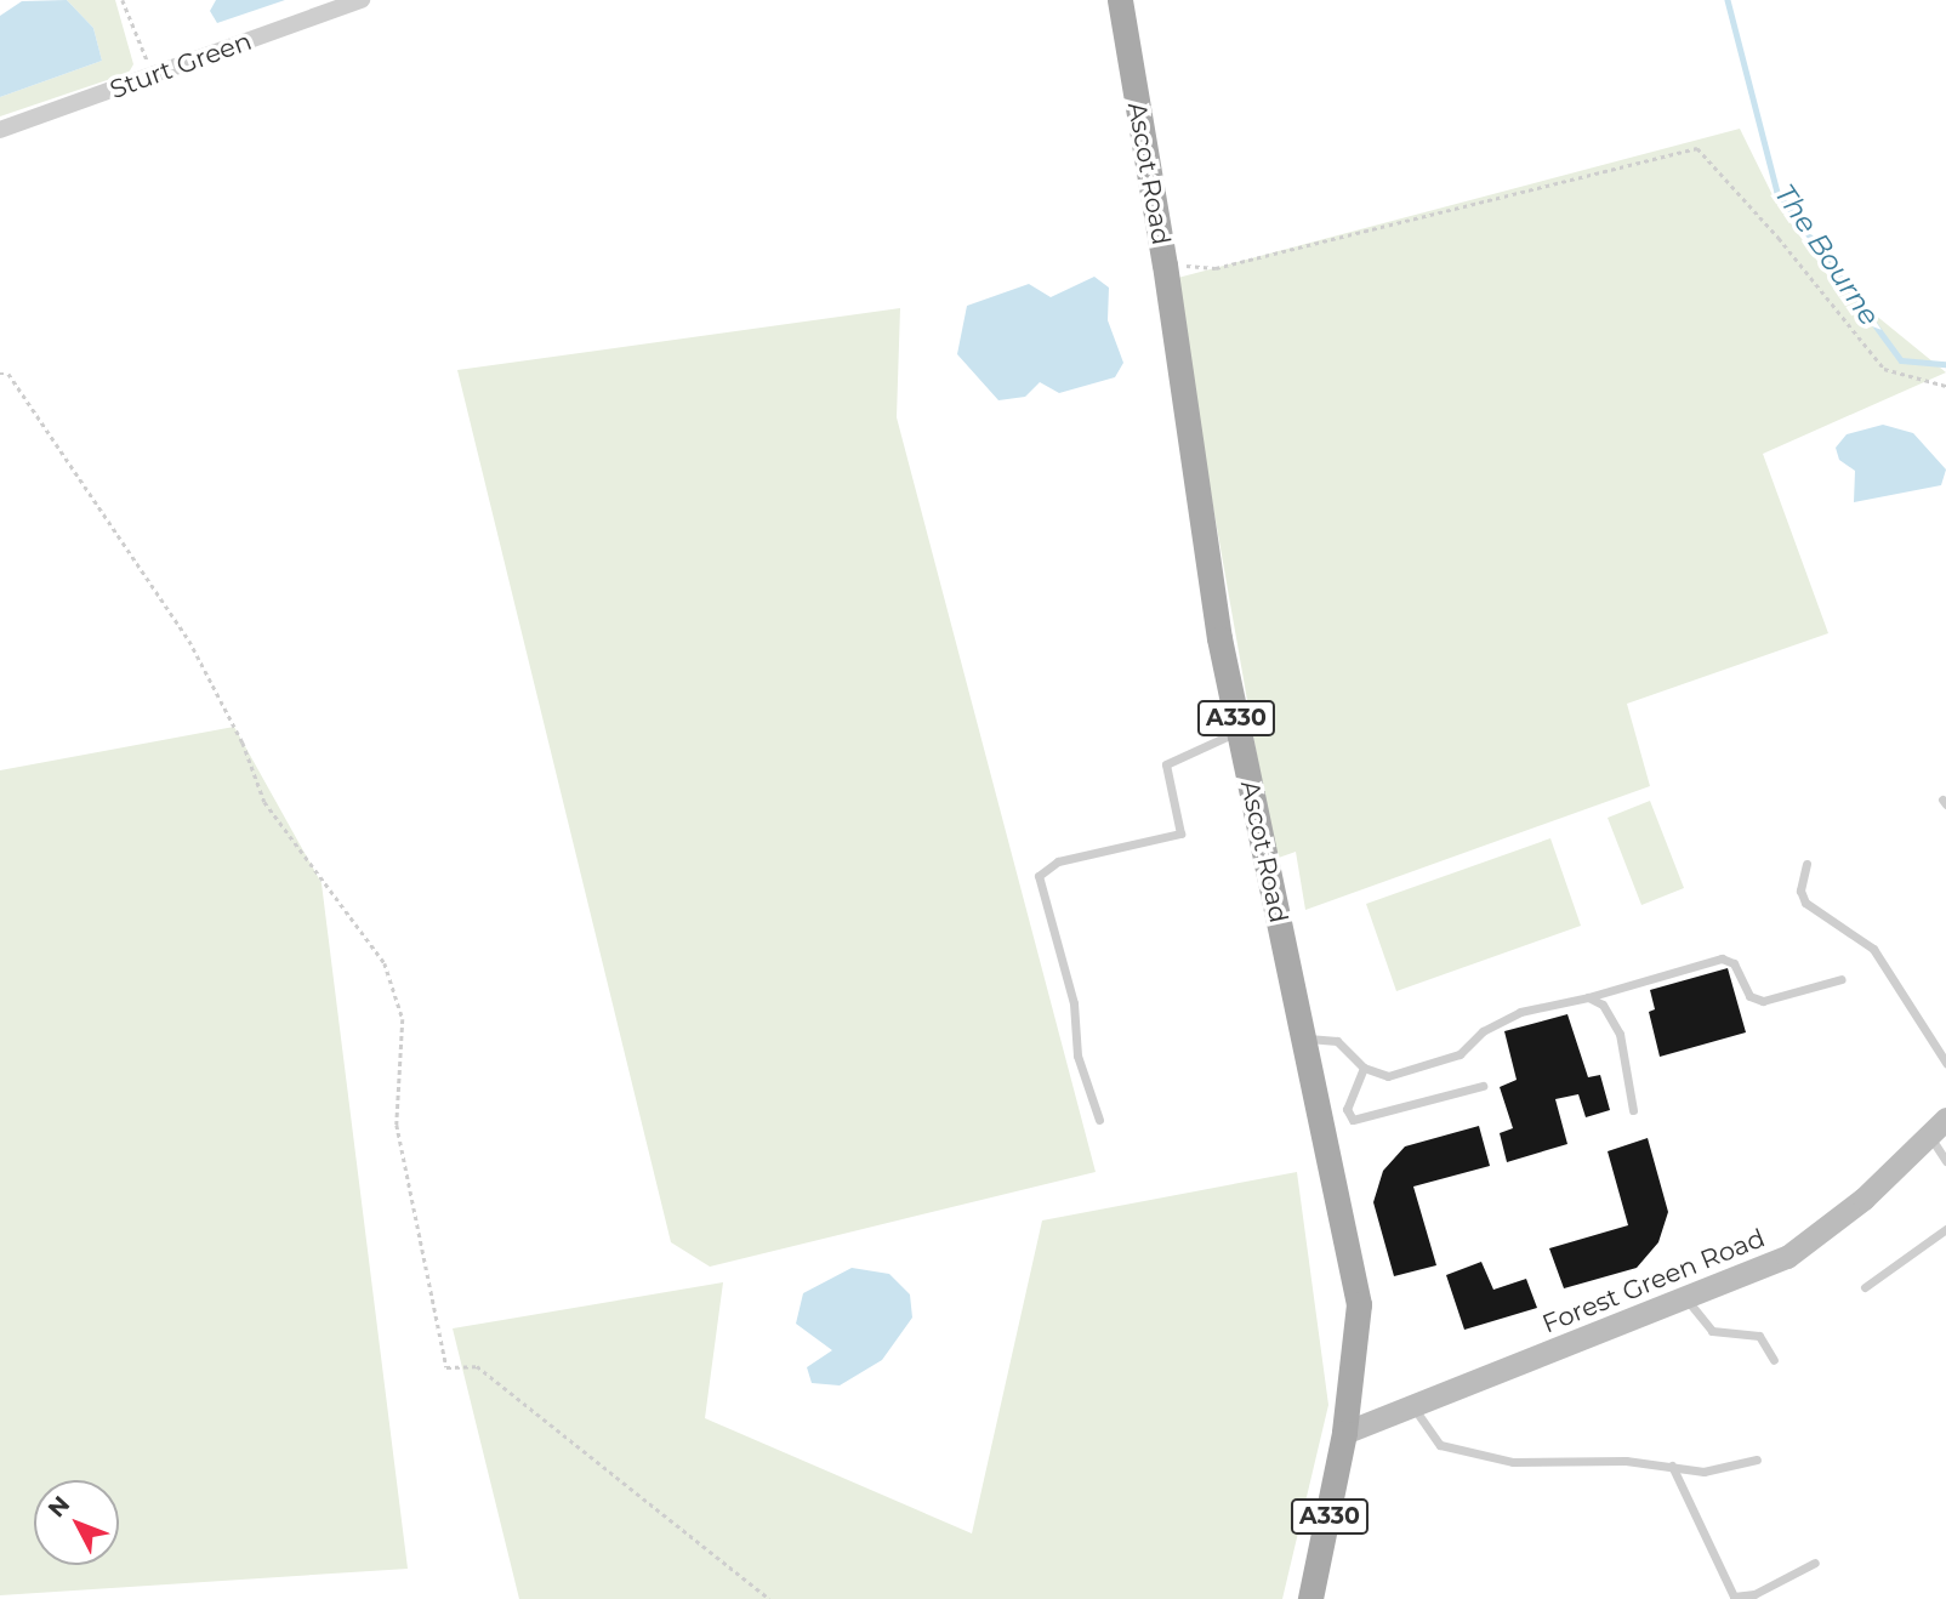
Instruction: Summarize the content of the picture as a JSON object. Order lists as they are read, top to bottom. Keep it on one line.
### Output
{"streets":{"main road":["Ascot Road","A330","Forest Green Road"],"street":["Sturt Green"]},"crossings":[["Ascot Road","Forest Green Road"]],"water":["The Bourne"],"north":"top left"}
